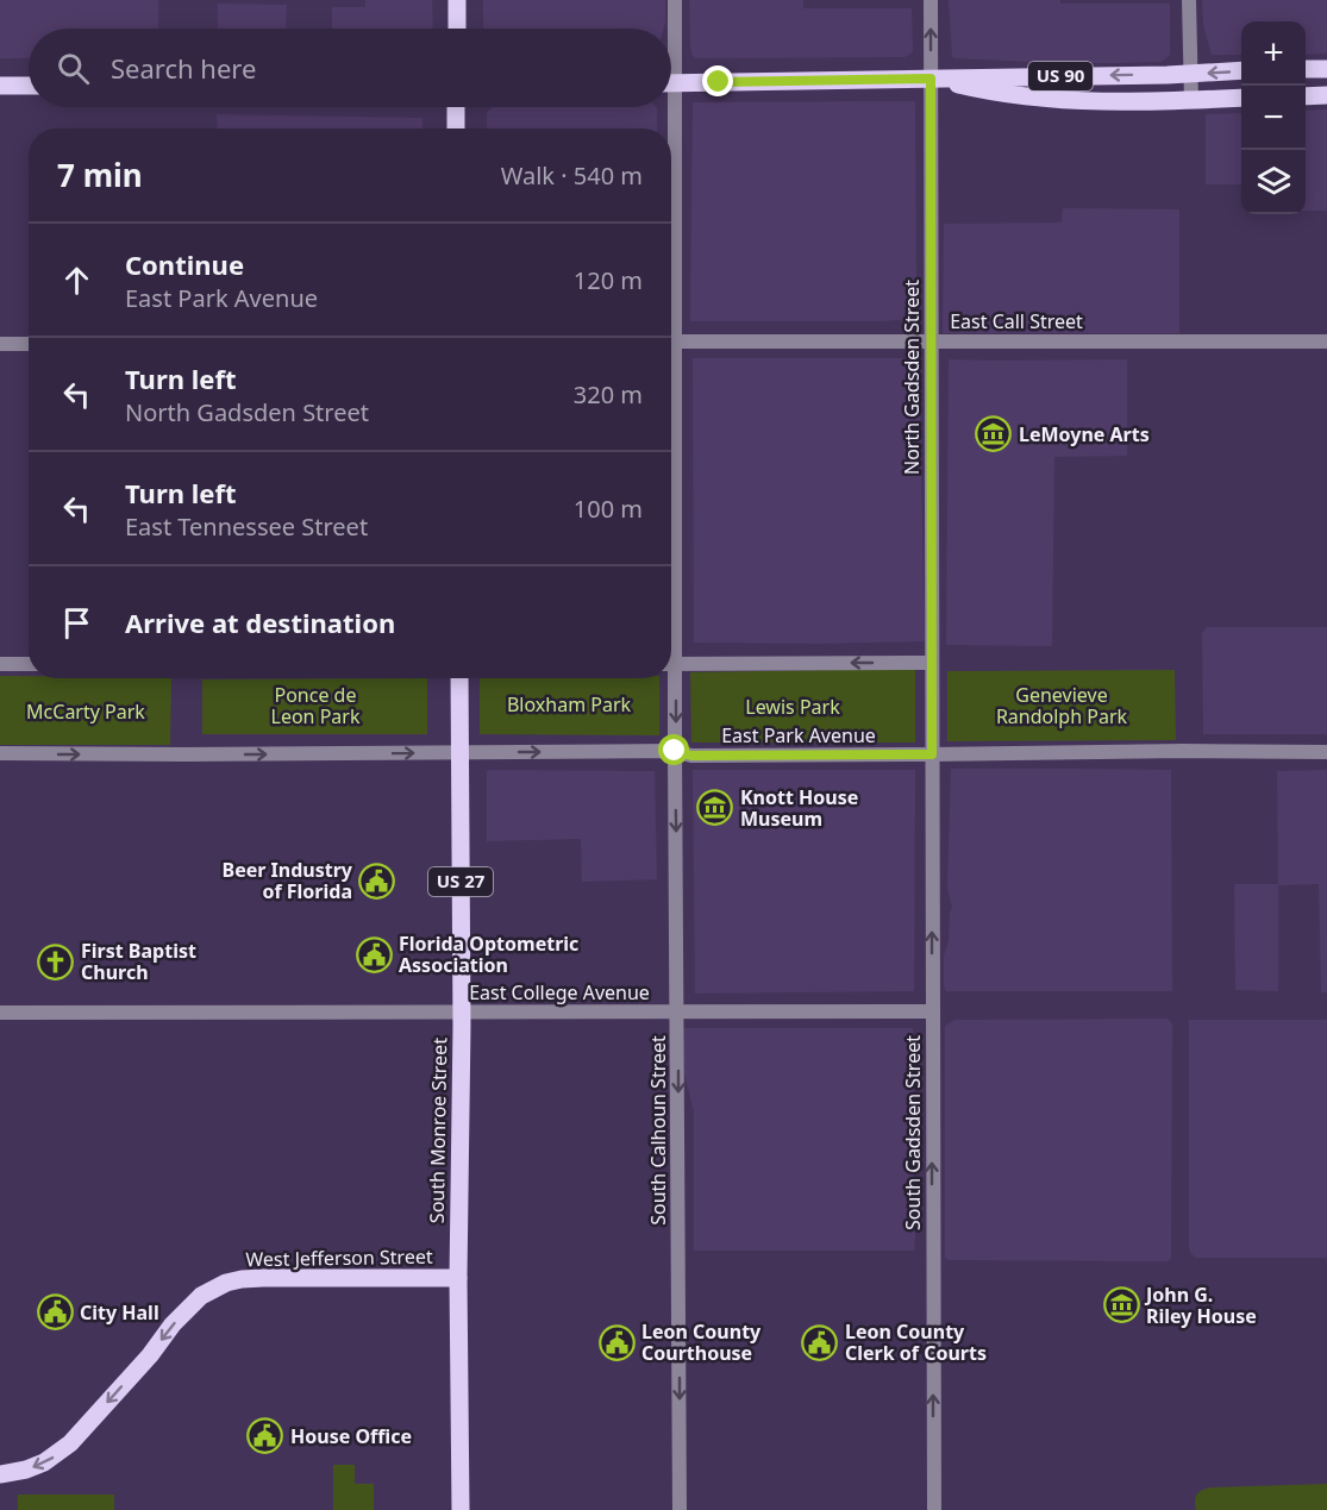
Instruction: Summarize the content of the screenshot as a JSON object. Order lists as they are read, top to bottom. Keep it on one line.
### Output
{"streets":{"main road":["US 90","US 27","South Monroe Street","West Jefferson Street"],"street":["East Call Street","North Gadsden Street","East Park Avenue","East College Avenue","South Calhoun Street","South Gadsden Street"]},"crossings":[["US 90","North Gadsden Street"],["East Call Street","North Gadsden Street"],["North Gadsden Street","East Park Avenue"],["North Gadsden Street","South Gadsden Street"],["East Park Avenue","US 27"],["East Park Avenue","South Monroe Street"],["East Park Avenue","South Calhoun Street"],["East Park Avenue","South Gadsden Street"],["US 27","South Monroe Street"],["East College Avenue","South Monroe Street"],["East College Avenue","South Calhoun Street"],["East College Avenue","South Gadsden Street"],["South Monroe Street","West Jefferson Street"]],"one_way":["East Park Avenue","South Calhoun Street","South Gadsden Street","West Jefferson Street"],"parks":["Ponce de Leon Park","Genevieve Randolph Park","Bloxham Park","Lewis Park","McCarty Park"],"places":{"museum":["LeMoyne Arts","Knott House Museum","John G. Riley House"],"public building":["Beer Industry of Florida","Florida Optometric Association","City Hall","Leon County Courthouse","Leon County Clerk of Courts","House Office"],"church":["First Baptist Church"]},"page":{"map_buttons":["+","−"],"search":"Search here","heading":["7 min","Walk · 540 m"],"list":[["Continue","East Park Avenue","120 m"],["Turn left","North Gadsden Street","320 m"],["Turn left","East Tennessee Street","100 m"],"Arrive at destination"]}}
